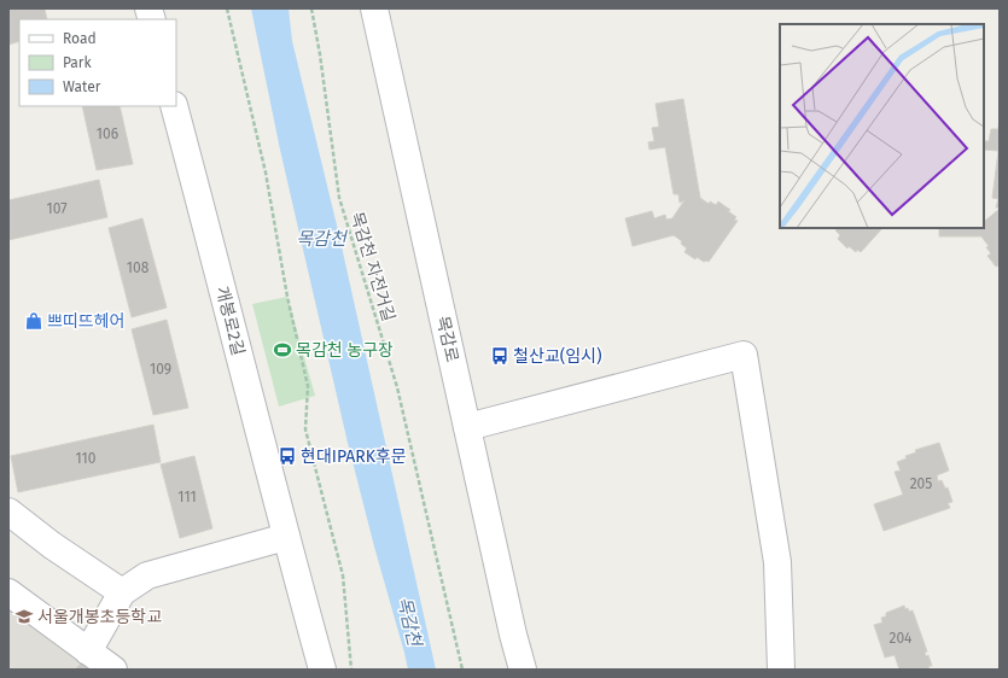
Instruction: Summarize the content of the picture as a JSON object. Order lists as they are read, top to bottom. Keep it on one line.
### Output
{"streets":{"street":["개봉로2길","목감로"],"path":["목감천 자전거길"]},"water":["목감천"],"places":{"shop":["쁘띠뜨헤어"],"sports":["목감천 농구장"],"bus stop":["철산교(임시)","현대IPARK후문"],"school or university":["서울개봉초등학교"]},"house_numbers":["106","107","108","109","110","205","111","204"],"legend":["Road","Park","Water"]}
